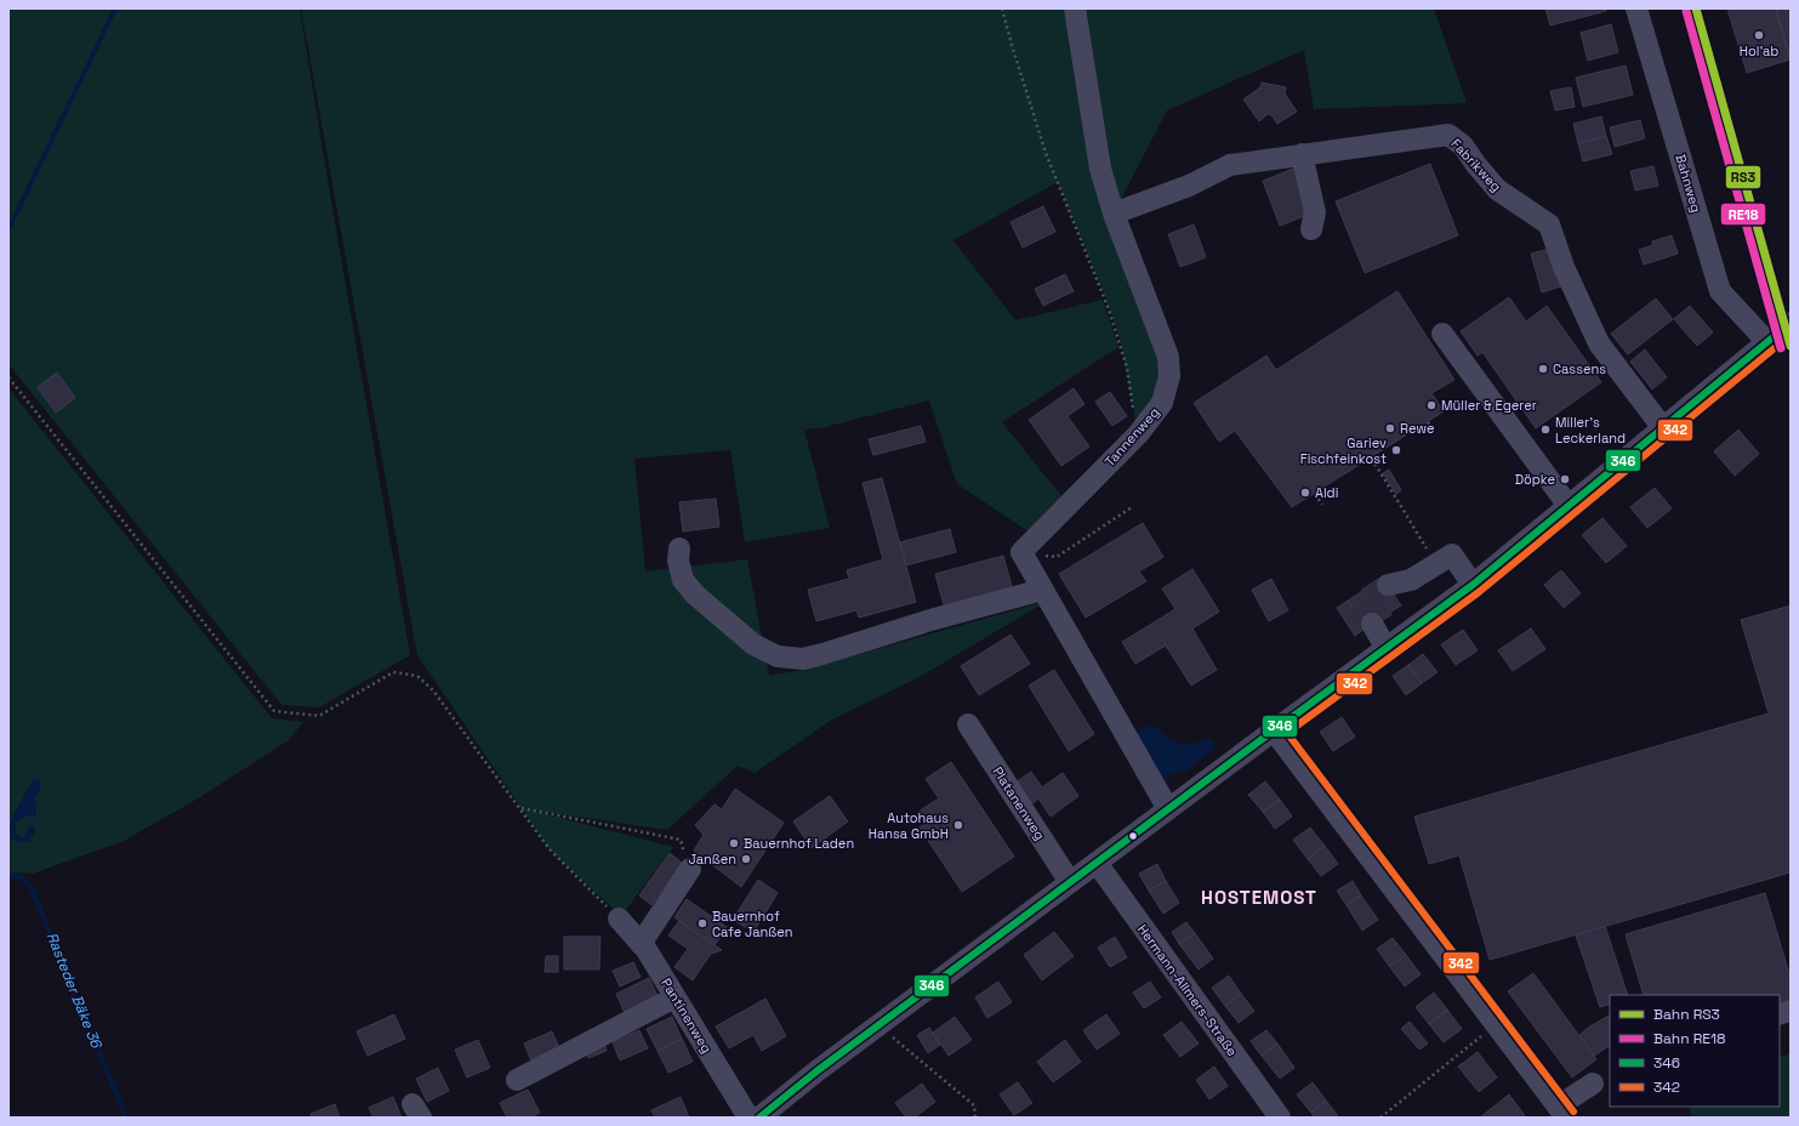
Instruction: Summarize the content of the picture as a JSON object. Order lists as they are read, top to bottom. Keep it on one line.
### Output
{"streets":{"street":["Fabrikweg","Bahnweg","Tannenweg","Platanenweg","Hermann-Allmers-Straße","Pantinenweg"]},"crossings":[["Fabrikweg","Tannenweg"]],"districts":["HOSTEMOST"],"water":["Rasteder Bäke 36"],"places":["Hol'ab","Cassens","Müller & Egerer","Rewe","Miller's Leckerland","Gariev Fischfeinkost","Döpke","Aldi","Autohaus Hansa GmbH","Bauernhof Laden","Janßen","Bauernhof Cafe Janßen"],"lines":["rail line RS3","rail line RE18","transit line 346","transit line 342"],"legend":["Bahn RS3","Bahn RE18","346","342"]}
